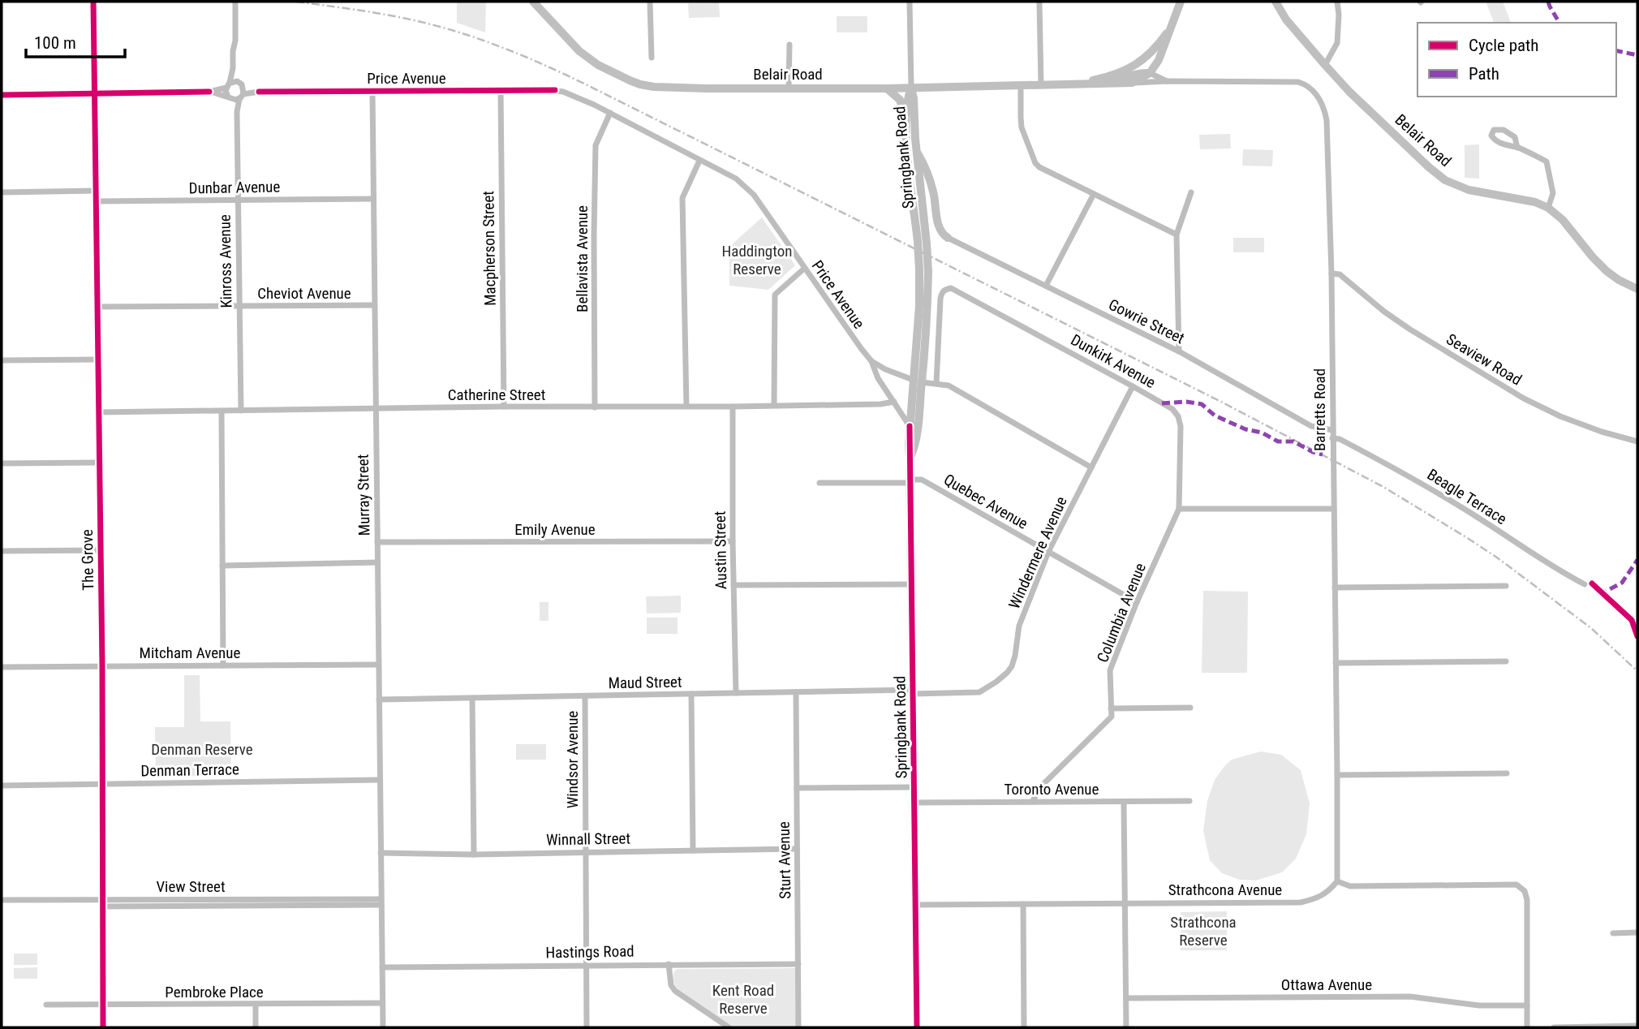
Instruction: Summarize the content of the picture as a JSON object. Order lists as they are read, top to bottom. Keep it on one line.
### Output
{"streets":{"main road":["Belair Road","Springbank Road"],"street":["Price Avenue","Dunbar Avenue","Macpherson Street","Bellavista Avenue","Kinross Avenue","Cheviot Avenue","Gowrie Street","Seaview Road","Dunkirk Avenue","Catherine Street","Barretts Road","Murray Street","Beagle Terrace","Quebec Avenue","Emily Avenue","Austin Street","Windermere Avenue","The Grove","Columbia Avenue","Mitcham Avenue","Maud Street","Windsor Avenue","Denman Terrace","Toronto Avenue","Winnall Street","Sturt Avenue","View Street","Strathcona Avenue","Hastings Road","Ottawa Avenue","Pembroke Place"]},"crossings":[["Belair Road","Springbank Road"],["Belair Road","Barretts Road"],["Price Avenue","Springbank Road"],["Price Avenue","Macpherson Street"],["Price Avenue","Bellavista Avenue"],["Price Avenue","Kinross Avenue"],["Price Avenue","Catherine Street"],["Price Avenue","Murray Street"],["Price Avenue","The Grove"],["Springbank Road","Quebec Avenue"],["Springbank Road","Windermere Avenue"],["Springbank Road","Maud Street"],["Springbank Road","Toronto Avenue"],["Springbank Road","Strathcona Avenue"],["Dunbar Avenue","Kinross Avenue"],["Dunbar Avenue","Murray Street"],["Dunbar Avenue","The Grove"],["Macpherson Street","Catherine Street"],["Bellavista Avenue","Catherine Street"],["Kinross Avenue","Cheviot Avenue"],["Kinross Avenue","Catherine Street"],["Cheviot Avenue","Murray Street"],["Cheviot Avenue","The Grove"],["Gowrie Street","Barretts Road"],["Seaview Road","Barretts Road"],["Dunkirk Avenue","Windermere Avenue"],["Dunkirk Avenue","Columbia Avenue"],["Catherine Street","Murray Street"],["Catherine Street","Austin Street"],["Catherine Street","The Grove"],["Barretts Road","Beagle Terrace"],["Barretts Road","Strathcona Avenue"],["Murray Street","Emily Avenue"],["Murray Street","Mitcham Avenue"],["Murray Street","Maud Street"],["Murray Street","Denman Terrace"],["Murray Street","Winnall Street"],["Murray Street","View Street"],["Murray Street","Hastings Road"],["Murray Street","Pembroke Place"],["Quebec Avenue","Windermere Avenue"],["Quebec Avenue","Columbia Avenue"],["Emily Avenue","Austin Street"],["Austin Street","Maud Street"],["Windermere Avenue","Maud Street"],["The Grove","Mitcham Avenue"],["The Grove","Denman Terrace"],["The Grove","View Street"],["The Grove","Pembroke Place"],["Maud Street","Windsor Avenue"],["Maud Street","Sturt Avenue"],["Windsor Avenue","Winnall Street"],["Windsor Avenue","Hastings Road"],["Winnall Street","Sturt Avenue"],["Sturt Avenue","Hastings Road"]],"parks":["Haddington Reserve","Denman Reserve","Strathcona Reserve","Kent Road Reserve"],"legend":["Cycle path","Path"],"scale_bar":"100 m"}
